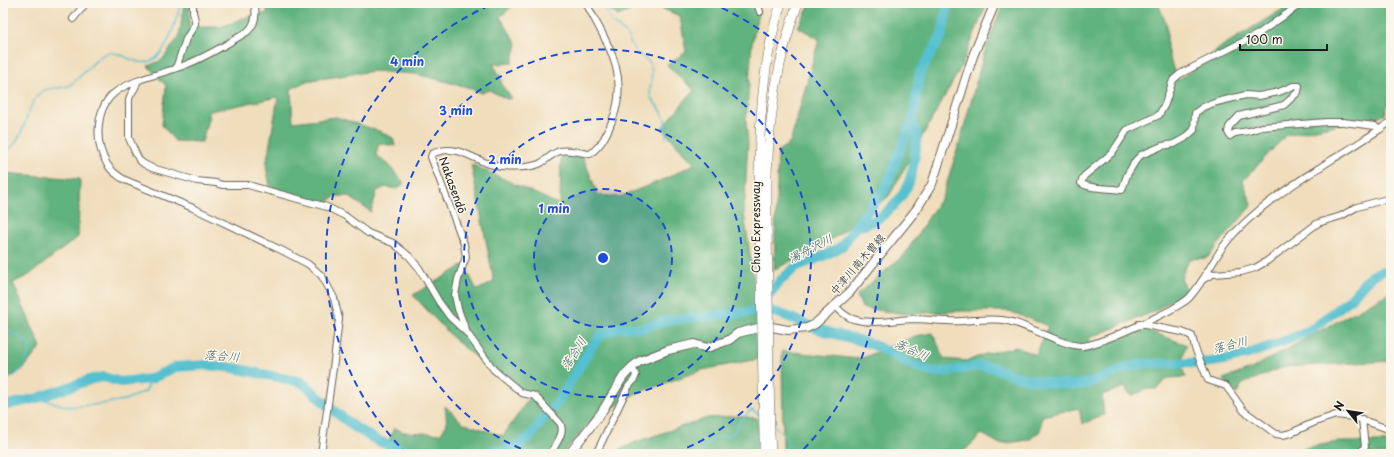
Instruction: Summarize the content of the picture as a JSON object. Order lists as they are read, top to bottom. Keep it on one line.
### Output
{"streets":{"highway":["Chuo Expressway"],"main road":["中津川南木曽線"],"street":["Nakasendō"]},"water":["湯舟沢川","落合川"],"scale_bar":"100 m","north":"top left","rings":["4 min","3 min","2 min","1 min"]}
